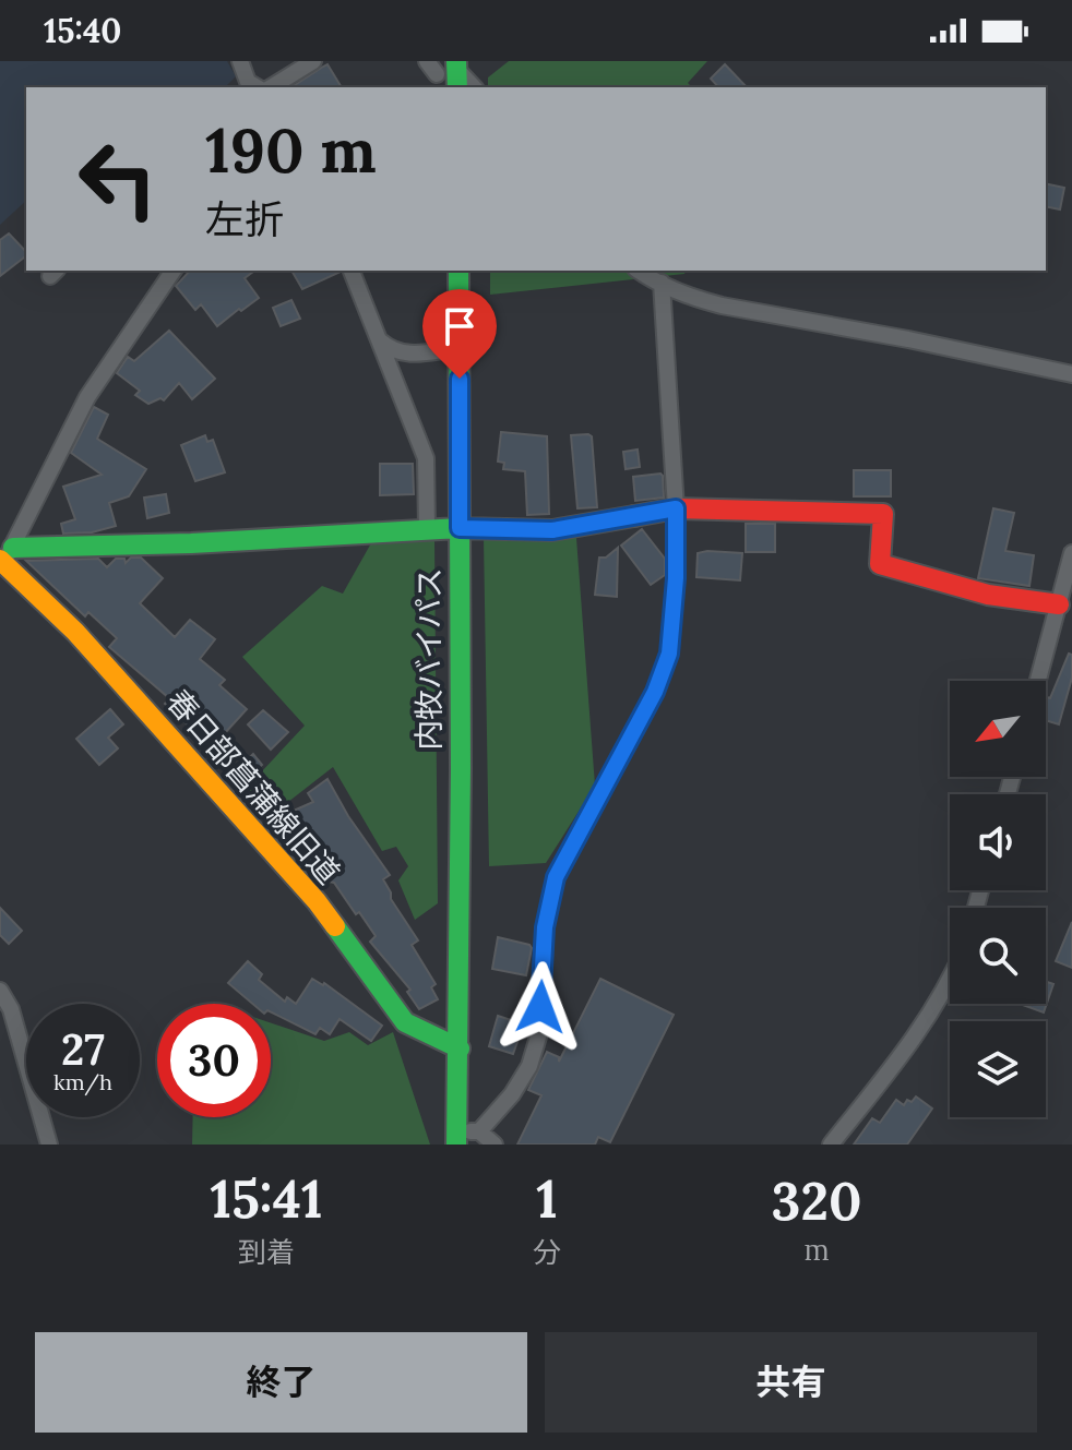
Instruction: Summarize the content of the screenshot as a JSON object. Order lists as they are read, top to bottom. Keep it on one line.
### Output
{"streets":{"street":["内牧バイパス","春日部菖蒲線旧道"]},"crossings":[["内牧バイパス","春日部菖蒲線旧道"]],"north":"bottom left","page":{"status":"15:40","turn":["190 m","左折"],"speed":"27 km/h","limit":"30","eta":["15:41","到着","1","分","320","m"],"buttons":["終了","共有"]}}
